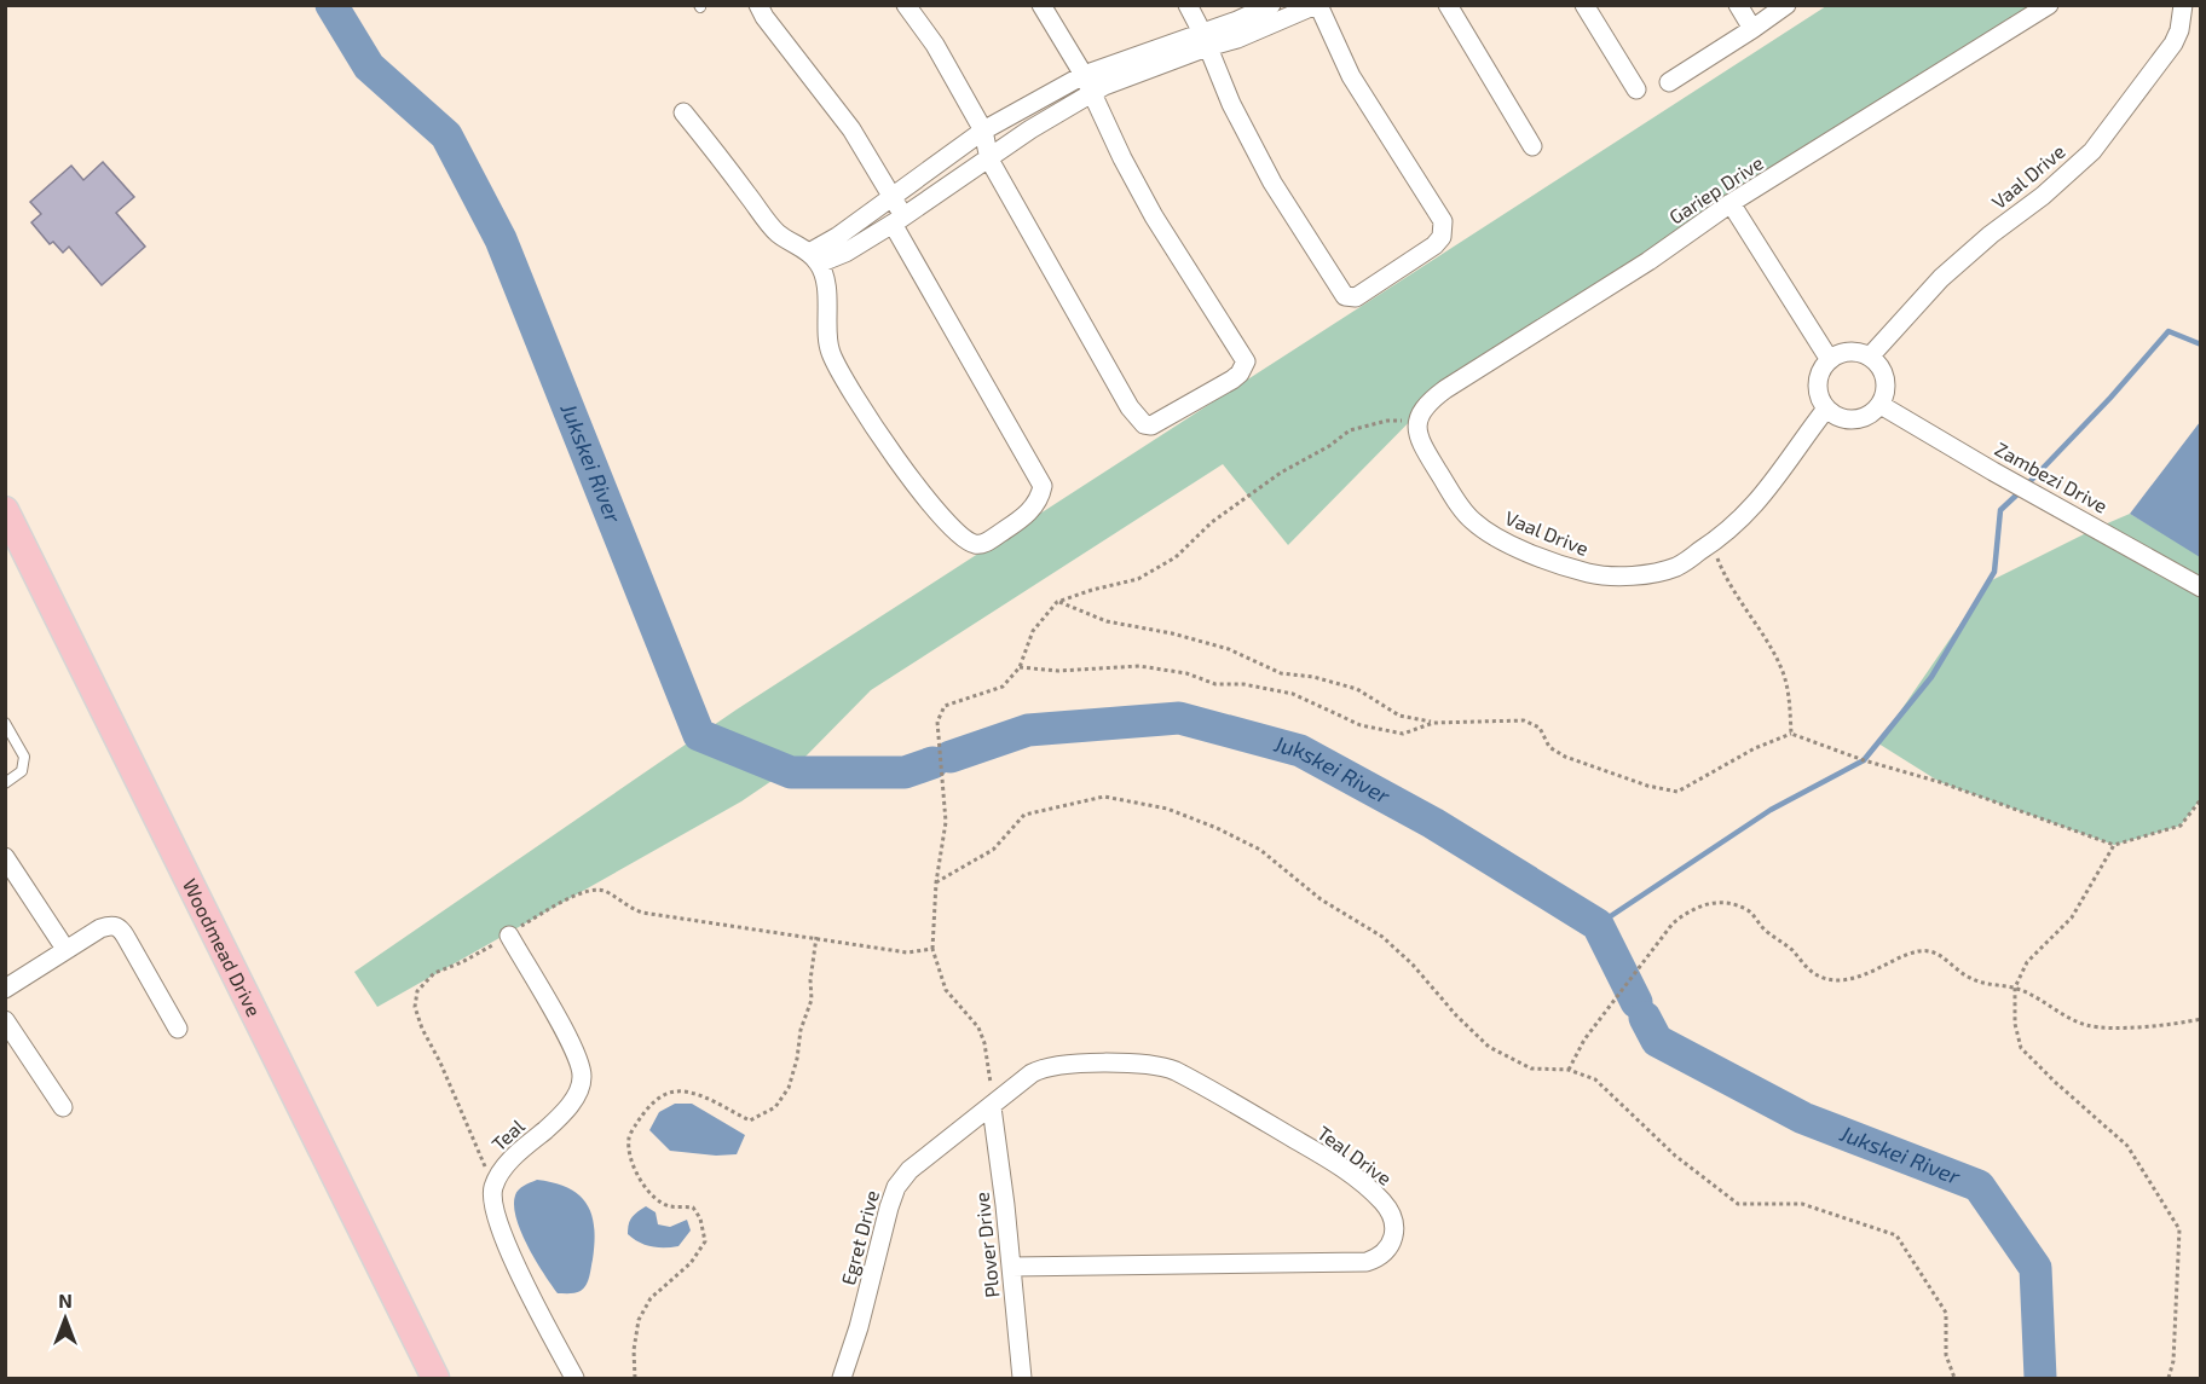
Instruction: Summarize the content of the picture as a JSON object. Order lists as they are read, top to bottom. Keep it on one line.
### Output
{"streets":{"main road":["Woodmead Drive"],"street":["Vaal Drive","Gariep Drive","Zambezi Drive","Teal","Teal Drive","Egret Drive","Plover Drive"]},"crossings":[["Vaal Drive","Gariep Drive"],["Vaal Drive","Zambezi Drive"],["Teal Drive","Egret Drive"],["Teal Drive","Plover Drive"],["Egret Drive","Plover Drive"]],"water":["Jukskei River"],"north":"top"}
